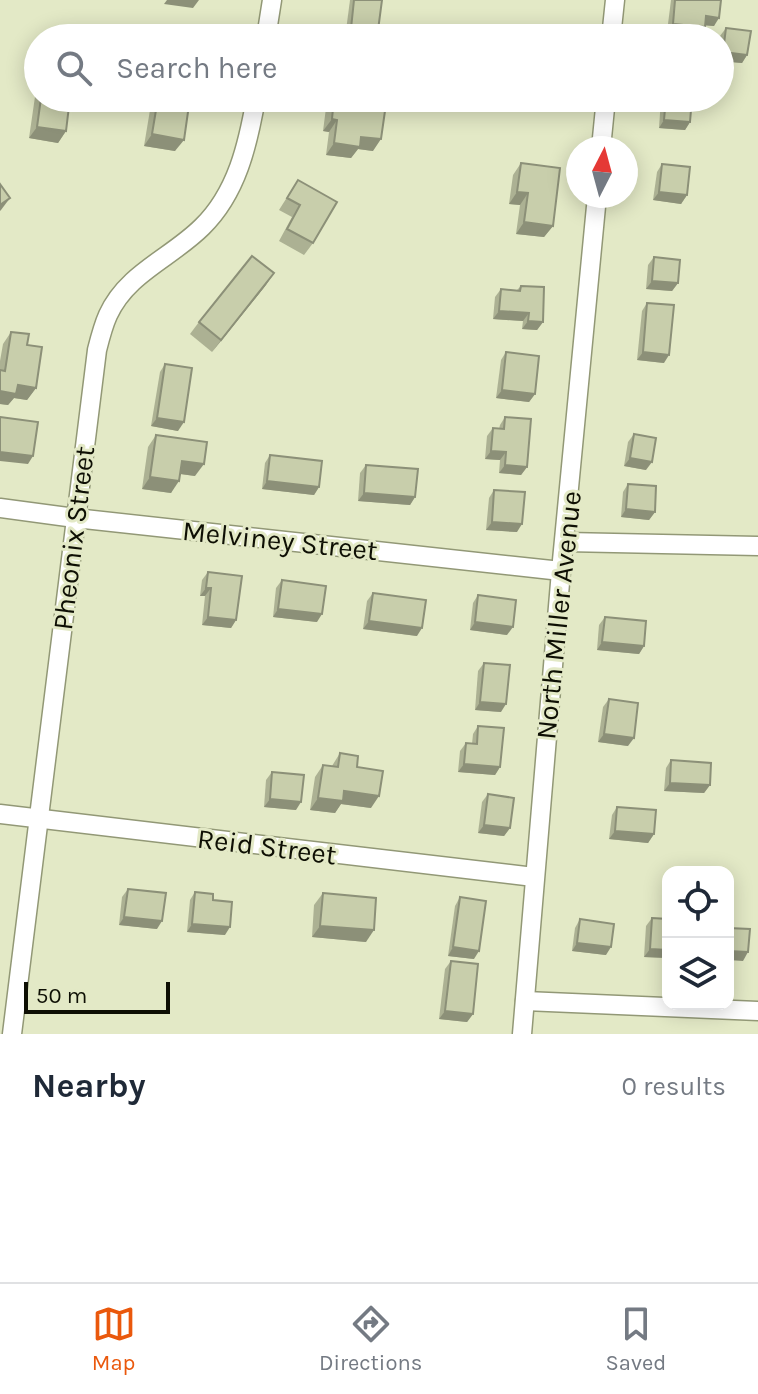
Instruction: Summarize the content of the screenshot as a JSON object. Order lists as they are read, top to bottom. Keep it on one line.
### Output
{"streets":{"street":["Pheonix Street","Melviney Street","North Miller Avenue","Reid Street"]},"crossings":[["Pheonix Street","Melviney Street"],["Pheonix Street","Reid Street"],["Melviney Street","North Miller Avenue"],["North Miller Avenue","Reid Street"]],"scale_bar":"50 m","north":"top","page":{"search":"Search here","scale":"50 m","heading":["Nearby","0 results"],"nav":["Map","Directions","Saved"]}}
